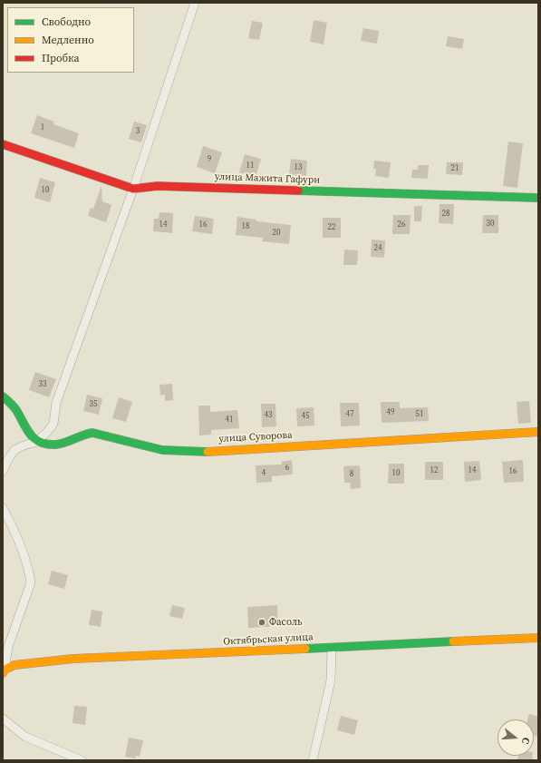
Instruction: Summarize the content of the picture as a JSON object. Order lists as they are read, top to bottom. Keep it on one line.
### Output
{"streets":{"street":["улица Мажита Гафури","улица Суворова","Октябрьская улица"]},"places":["Фасоль"],"house_numbers":["1","3","9","11","13","21","10","28","30","14","16","26","18","22","20","24","33","35","49","47","51","43","45","41","6","12","14","16","4","10","8"],"legend":["Свободно","Медленно","Пробка"],"north":"right"}
